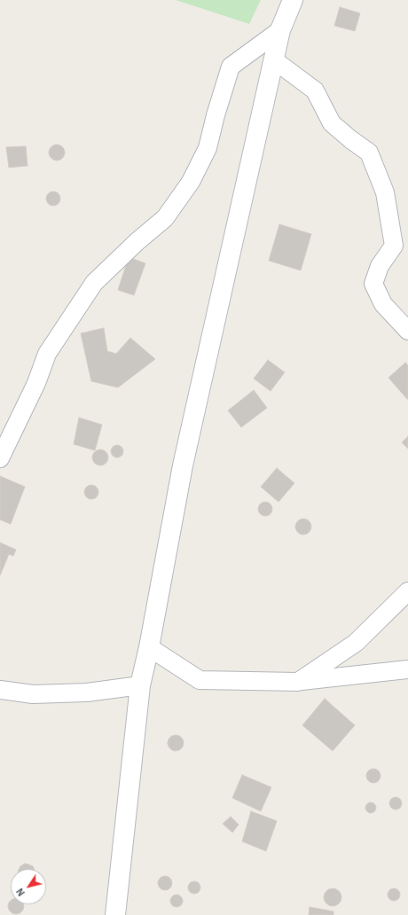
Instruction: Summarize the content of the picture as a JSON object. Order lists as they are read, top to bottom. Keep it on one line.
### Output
{"north":"bottom left"}
